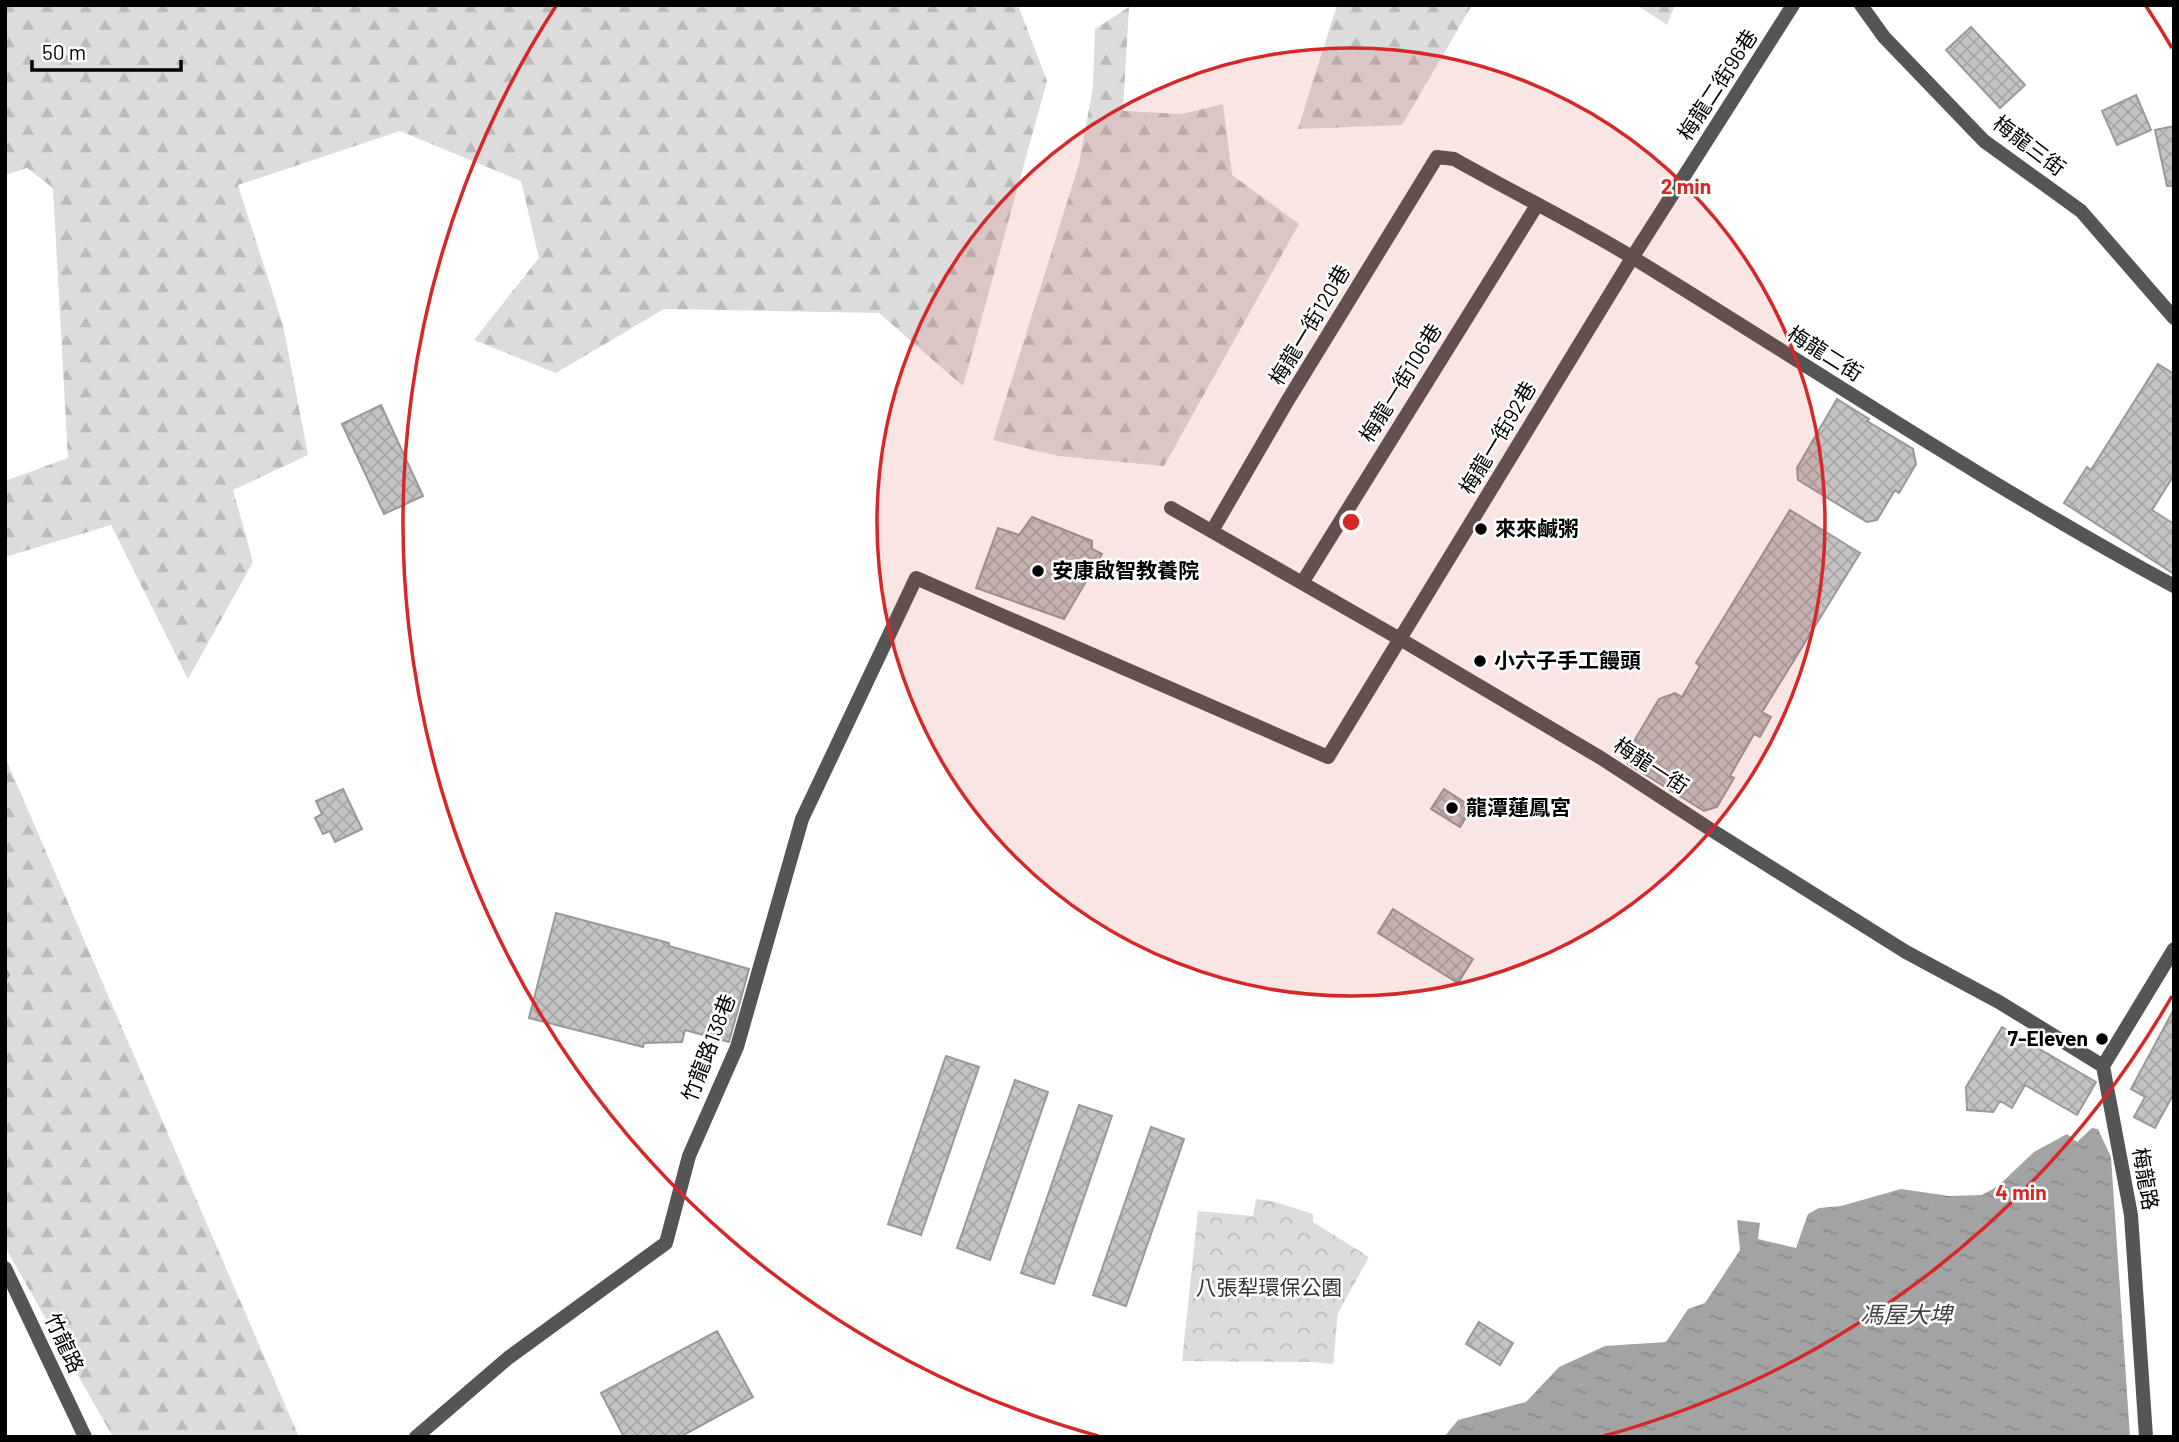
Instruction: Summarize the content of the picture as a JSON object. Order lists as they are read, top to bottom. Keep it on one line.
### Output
{"streets":{"street":["梅龍二街96巷","梅龍三街","梅龍一街120巷","梅龍二街","梅龍一街106巷","梅龍一街92巷","梅龍一街","竹龍路138巷","梅龍路","竹龍路"]},"crossings":[["梅龍二街96巷","梅龍二街"],["梅龍二街96巷","梅龍一街92巷"],["梅龍一街120巷","梅龍二街"],["梅龍一街120巷","梅龍一街"],["梅龍二街","梅龍一街106巷"],["梅龍二街","梅龍一街92巷"],["梅龍一街106巷","梅龍一街"],["梅龍一街92巷","梅龍一街"],["梅龍一街92巷","竹龍路138巷"],["梅龍一街","梅龍路"]],"water":["馮屋大埤"],"parks":["八張犁環保公園"],"places":["來來鹹粥","安康啟智教養院","小六子手工饅頭","龍潭蓮鳳宮","7-Eleven"],"scale_bar":"50 m","rings":["2 min","4 min"]}
